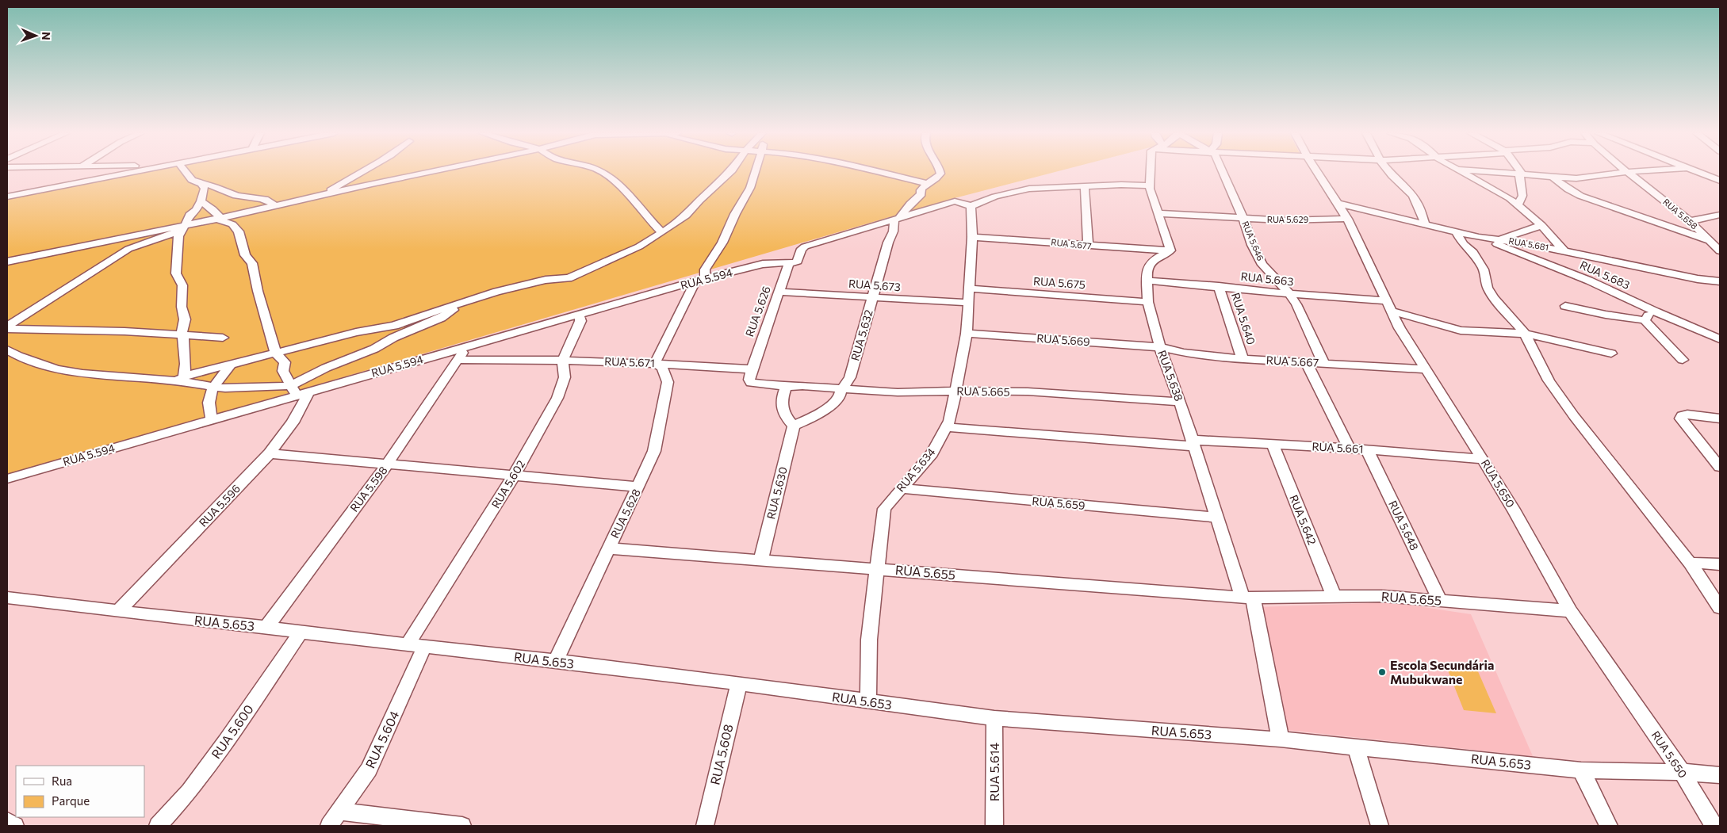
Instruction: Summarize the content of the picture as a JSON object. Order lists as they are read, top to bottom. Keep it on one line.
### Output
{"streets":{"street":["RUA 5.658","RUA 5.629","RUA 5.646","RUA 5.677","RUA 5.681","RUA 5.683","RUA 5.594","RUA 5.663","RUA 5.675","RUA 5.673","RUA 5.626","RUA 5.640","RUA 5.632","RUA 5.669","RUA 5.667","RUA 5.671","RUA 5.638","RUA 5.665","RUA 5.661","RUA 5.634","RUA 5.650","RUA 5.602","RUA 5.598","RUA 5.630","RUA 5.659","RUA 5.596","RUA 5.628","RUA 5.642","RUA 5.648","RUA 5.655","RUA 5.653","RUA 5.600","RUA 5.604","RUA 5.608","RUA 5.614"]},"crossings":[["RUA 5.629","RUA 5.646"],["RUA 5.629","RUA 5.650"],["RUA 5.646","RUA 5.663"],["RUA 5.646","RUA 5.667"],["RUA 5.677","RUA 5.638"],["RUA 5.677","RUA 5.634"],["RUA 5.681","RUA 5.683"],["RUA 5.681","RUA 5.650"],["RUA 5.594","RUA 5.626"],["RUA 5.594","RUA 5.602"],["RUA 5.594","RUA 5.598"],["RUA 5.594","RUA 5.596"],["RUA 5.663","RUA 5.640"],["RUA 5.663","RUA 5.638"],["RUA 5.663","RUA 5.650"],["RUA 5.675","RUA 5.638"],["RUA 5.675","RUA 5.634"],["RUA 5.673","RUA 5.626"],["RUA 5.673","RUA 5.632"],["RUA 5.673","RUA 5.634"],["RUA 5.626","RUA 5.671"],["RUA 5.640","RUA 5.667"],["RUA 5.632","RUA 5.665"],["RUA 5.632","RUA 5.630"],["RUA 5.669","RUA 5.667"],["RUA 5.669","RUA 5.638"],["RUA 5.669","RUA 5.634"],["RUA 5.667","RUA 5.638"],["RUA 5.667","RUA 5.650"],["RUA 5.671","RUA 5.602"],["RUA 5.671","RUA 5.598"],["RUA 5.671","RUA 5.628"],["RUA 5.638","RUA 5.665"],["RUA 5.638","RUA 5.661"],["RUA 5.638","RUA 5.659"],["RUA 5.638","RUA 5.655"],["RUA 5.638","RUA 5.653"],["RUA 5.665","RUA 5.634"],["RUA 5.661","RUA 5.634"],["RUA 5.661","RUA 5.650"],["RUA 5.661","RUA 5.642"],["RUA 5.661","RUA 5.648"],["RUA 5.634","RUA 5.659"],["RUA 5.634","RUA 5.655"],["RUA 5.634","RUA 5.653"],["RUA 5.650","RUA 5.655"],["RUA 5.650","RUA 5.653"],["RUA 5.602","RUA 5.653"],["RUA 5.598","RUA 5.653"],["RUA 5.630","RUA 5.655"],["RUA 5.596","RUA 5.653"],["RUA 5.628","RUA 5.655"],["RUA 5.628","RUA 5.653"],["RUA 5.642","RUA 5.655"],["RUA 5.648","RUA 5.655"],["RUA 5.653","RUA 5.600"],["RUA 5.653","RUA 5.604"],["RUA 5.653","RUA 5.608"],["RUA 5.653","RUA 5.614"]],"places":["Escola Secundária Mubukwane"],"legend":["Rua","Parque"],"north":"right"}
